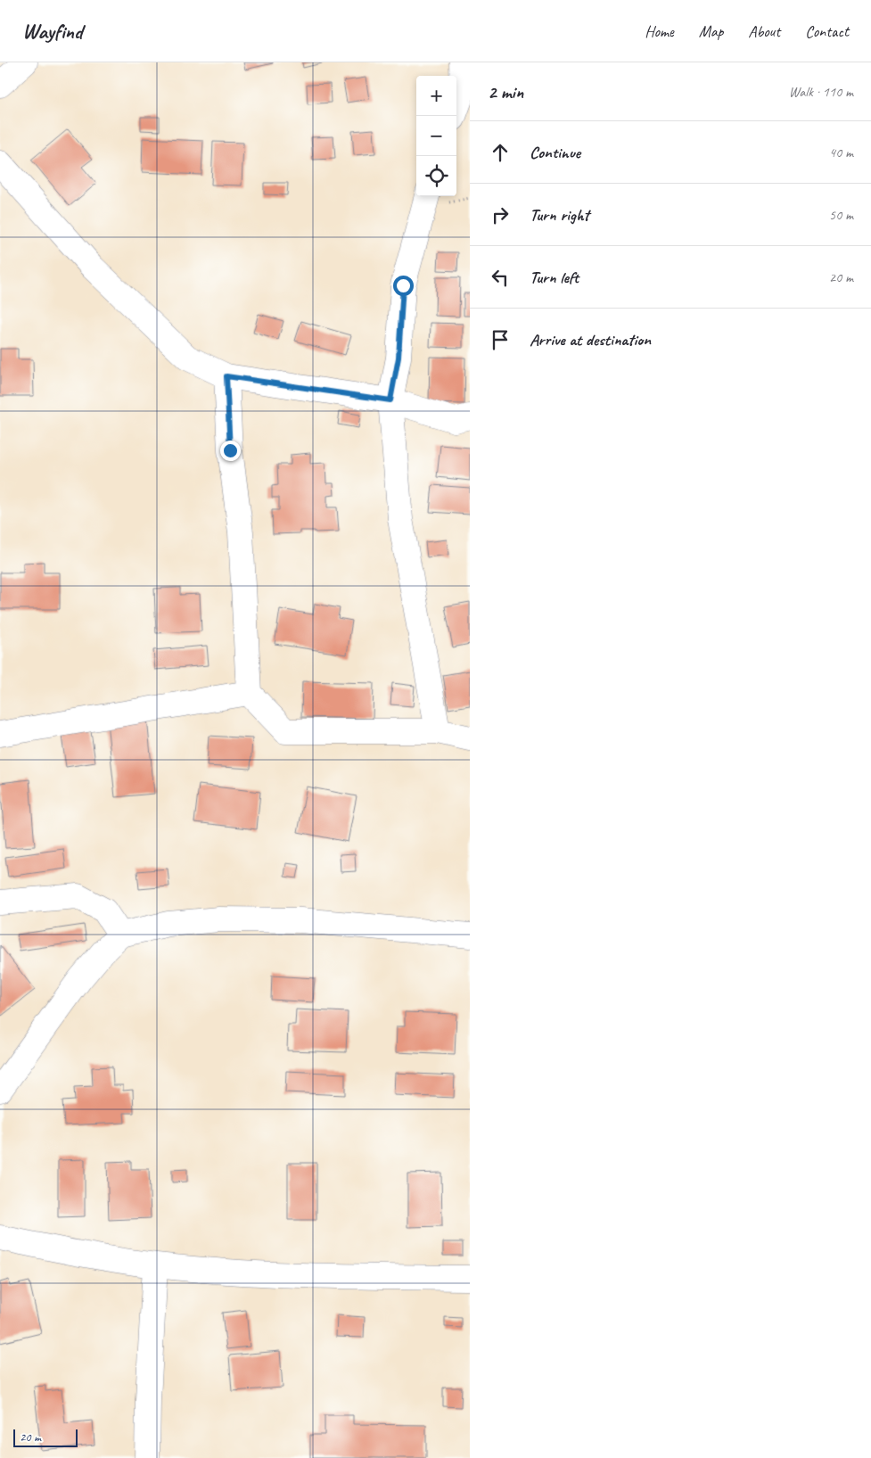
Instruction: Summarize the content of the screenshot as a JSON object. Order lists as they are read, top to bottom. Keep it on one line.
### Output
{"scale_bar":"20 m","page":{"header":"Wayfind","nav":["Home","Map","About","Contact"],"heading":["2 min","Walk · 110 m"],"map_buttons":["+","−"],"list":[["Continue","40 m"],["Turn right","50 m"],["Turn left","20 m"],"Arrive at destination"],"scale":"20 m"}}
